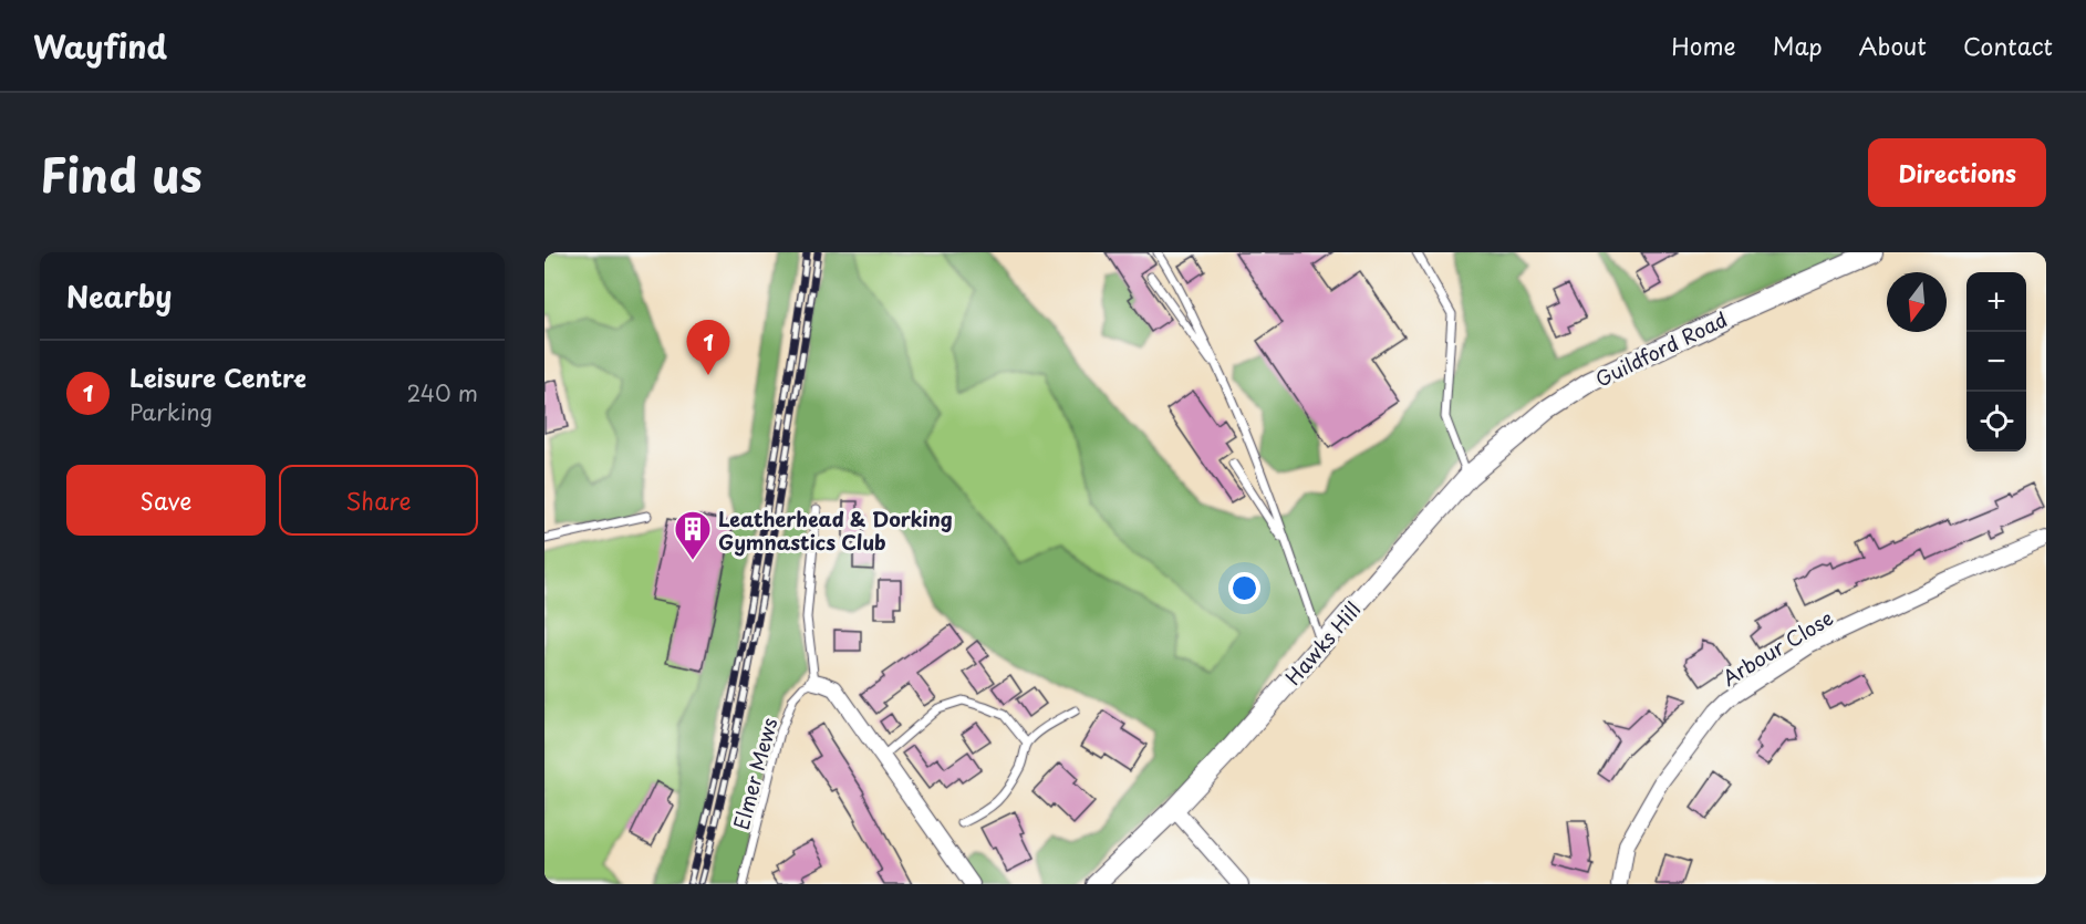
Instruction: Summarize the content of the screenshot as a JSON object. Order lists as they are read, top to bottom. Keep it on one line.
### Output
{"streets":{"main road":["Guildford Road","Hawks Hill"],"street":["Arbour Close"],"lane":["Elmer Mews"]},"crossings":[["Guildford Road","Hawks Hill"]],"places":{"building":["Leatherhead & Dorking Gymnastics Club"]},"north":"bottom","page":{"header":"Wayfind","nav":["Home","Map","About","Contact"],"title":"Find us","buttons":["Directions",["Save","Share"]],"heading":"Nearby","map_buttons":["+","−"],"pins":"1","list":[{"mark":"1","name":"Leisure Centre","note":"Parking","value":"240 m"}]}}
